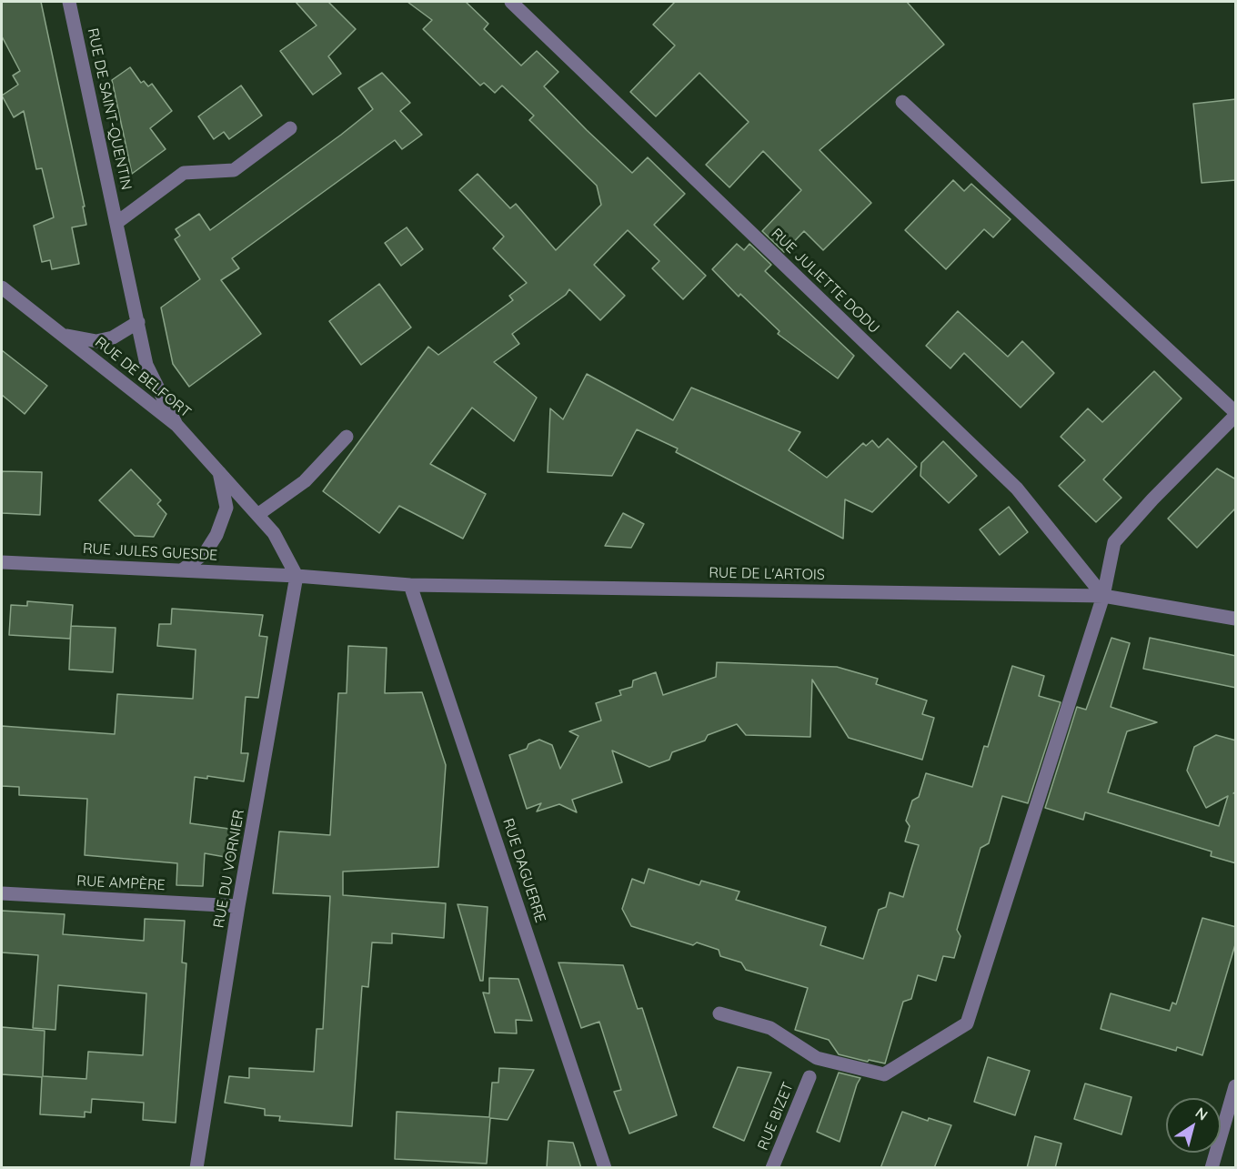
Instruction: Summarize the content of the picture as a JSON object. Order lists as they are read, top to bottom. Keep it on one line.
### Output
{"streets":{"street":["RUE DE SAINT-QUENTIN","RUE JULIETTE DODU","RUE DE BELFORT","RUE JULES GUESDE","RUE DE L'ARTOIS","RUE DU VORNIER","RUE DAGUERRE","RUE AMPÈRE","RUE BIZET"]},"crossings":[["RUE DE SAINT-QUENTIN","RUE DE BELFORT"],["RUE JULIETTE DODU","RUE DE L'ARTOIS"],["RUE DE BELFORT","RUE JULES GUESDE"],["RUE DE BELFORT","RUE DE L'ARTOIS"],["RUE DE BELFORT","RUE DU VORNIER"],["RUE JULES GUESDE","RUE DE L'ARTOIS"],["RUE JULES GUESDE","RUE DU VORNIER"],["RUE DE L'ARTOIS","RUE DU VORNIER"],["RUE DE L'ARTOIS","RUE DAGUERRE"],["RUE DU VORNIER","RUE AMPÈRE"]],"north":"top right"}
